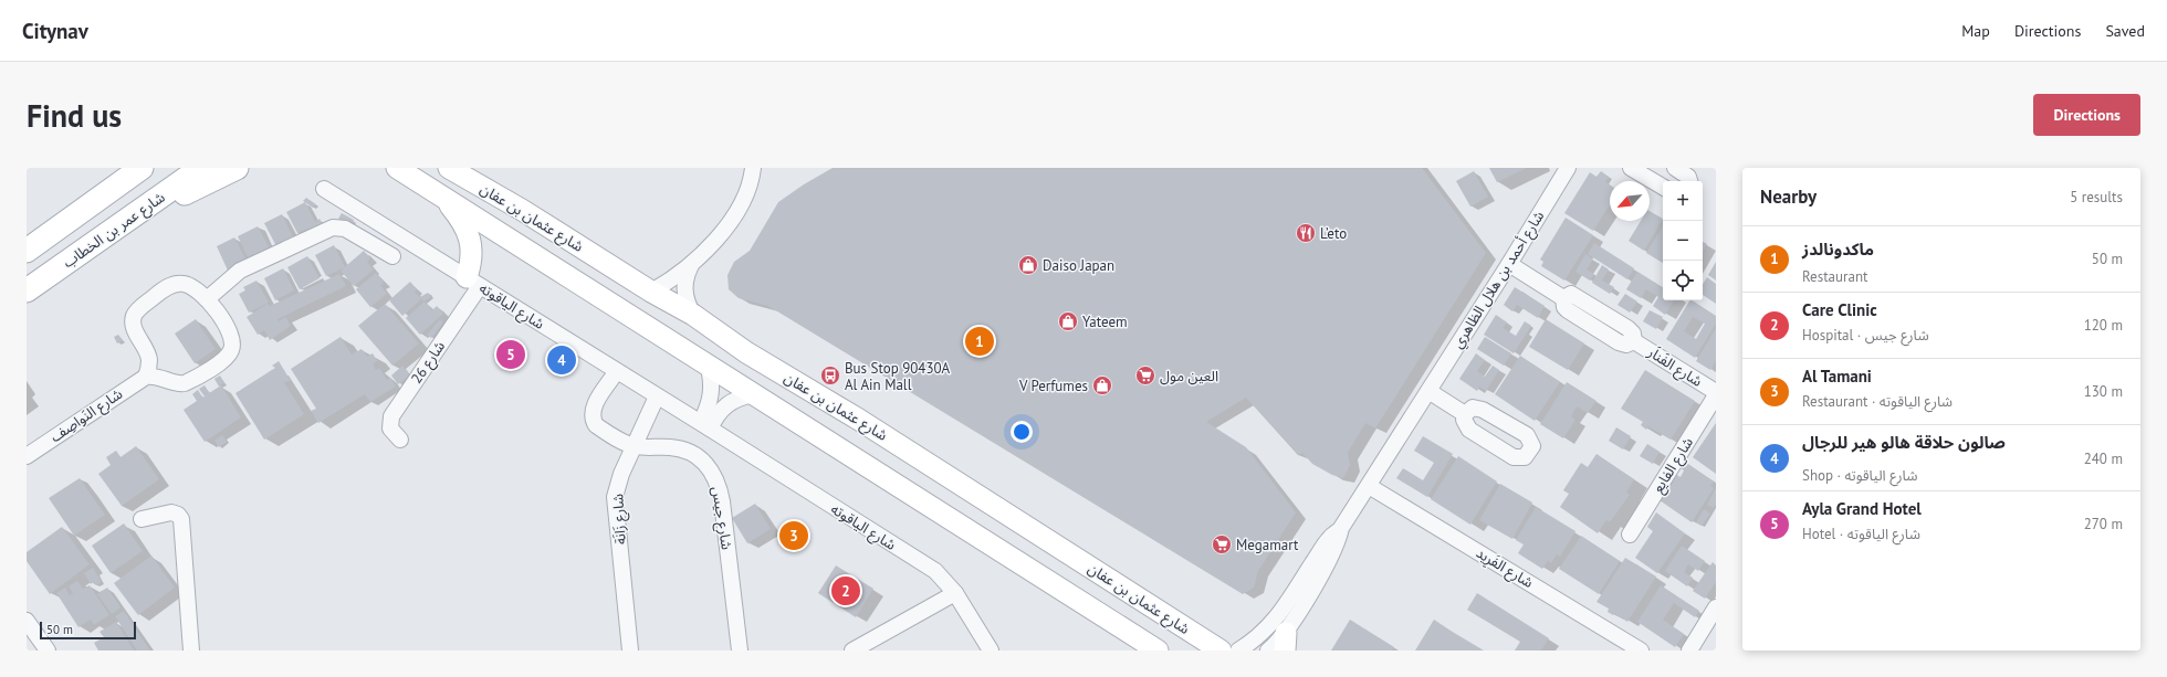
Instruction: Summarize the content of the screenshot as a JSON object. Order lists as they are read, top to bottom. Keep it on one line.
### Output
{"streets":{"main road":["شارع عثمان بن عفان","شارع عمر بن الخطاب"],"street":["شارع أحمد بن هلال الظاهري","شارع الياقوته","شارع 26","شارع الفَناَر","شارع النَواصِف","شارع الفايع","شارع جيس","شارع زَانَة","شارع الفَرِيد"]},"crossings":[["شارع أحمد بن هلال الظاهري","شارع الفَناَر"],["شارع أحمد بن هلال الظاهري","شارع الفَرِيد"],["شارع الياقوته","شارع 26"],["شارع الياقوته","شارع زَانَة"],["شارع الفَناَر","شارع الفايع"],["شارع جيس","شارع زَانَة"]],"places":{"restaurant":["L’eto"],"shop":["Daiso Japan","Yateem","V Perfumes"],"bus stop":["Bus Stop 90430A Al Ain Mall"],"supermarket":["العين مول","Megamart"]},"scale_bar":"50 m","north":"bottom left","page":{"header":"Citynav","nav":["Map","Directions","Saved"],"buttons":"Directions","title":"Find us","heading":["Nearby","5 results"],"map_buttons":["+","−"],"list":[{"mark":"1","name":"ماكدونالدز","note":"Restaurant","value":"50 m"},{"mark":"2","name":"Care Clinic","note":"Hospital · شارع جيس","value":"120 m"},{"mark":"3","name":"Al Tamani","note":"Restaurant · شارع الياقوته","value":"130 m"},{"mark":"4","name":"صالون حلاقة هالو هير للرجال","note":"Shop · شارع الياقوته","value":"240 m"},{"mark":"5","name":"Ayla Grand Hotel","note":"Hotel · شارع الياقوته","value":"270 m"}],"pins":["1","5","4","3","2"],"scale":"50 m"}}
